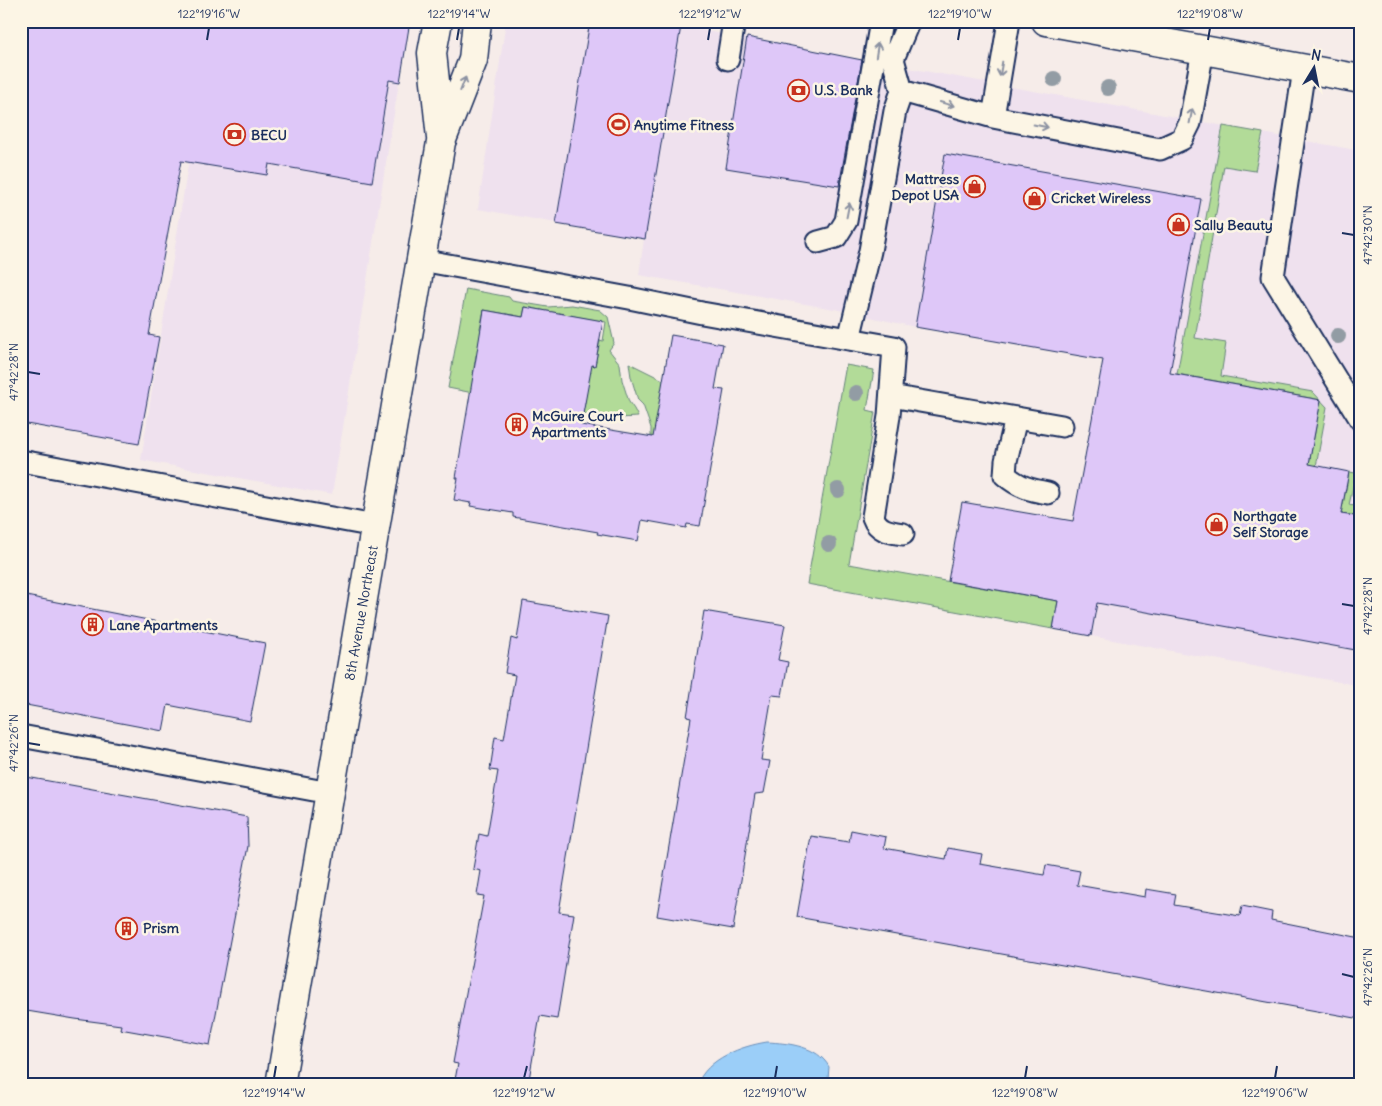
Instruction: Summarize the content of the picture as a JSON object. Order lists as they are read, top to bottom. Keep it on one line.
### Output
{"streets":{"street":["8th Avenue Northeast"]},"places":{"bank":["U.S. Bank","BECU"],"sports":["Anytime Fitness"],"shop":["Mattress Depot USA","Cricket Wireless","Sally Beauty","Northgate Self Storage"],"building":["McGuire Court Apartments","Lane Apartments","Prism"]},"north":"top","coordinates":["122°19'16\"W","122°19'14\"W","122°19'12\"W","122°19'10\"W","122°19'08\"W","47°42'30\"N","47°42'28\"N","47°42'26\"N","122°19'06\"W"]}
